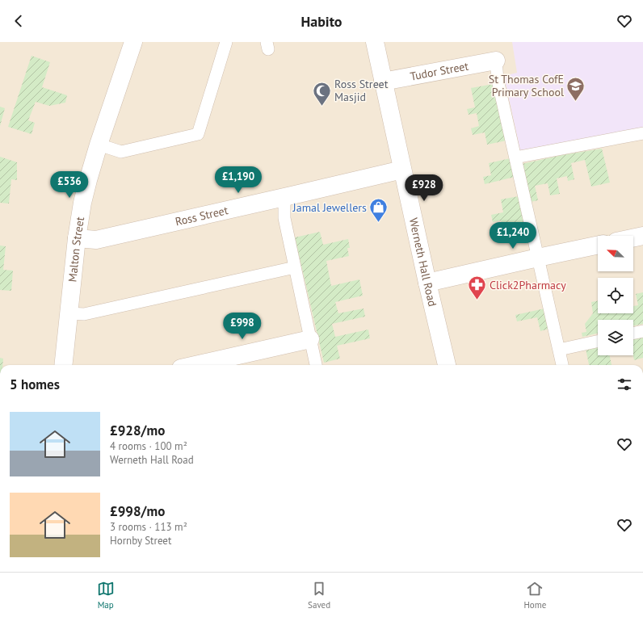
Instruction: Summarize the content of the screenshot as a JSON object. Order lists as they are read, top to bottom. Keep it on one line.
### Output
{"streets":{"street":["Tudor Street","Ross Street","Malton Street","Werneth Hall Road"]},"crossings":[["Tudor Street","Werneth Hall Road"],["Ross Street","Malton Street"],["Ross Street","Werneth Hall Road"]],"places":{"school or university":["St Thomas CofE Primary School"],"mosque":["Ross Street Masjid"],"shop":["Jamal Jewellers"],"pharmacy":["Click2Pharmacy"]},"north":"top left","page":{"header":"Habito","price":["£1,190","£536","£928","£1,240","£998"],"heading":"5 homes","list":[{"name":"£928/mo","note":"4 rooms · 100 m² · Werneth Hall Road"},{"name":"£998/mo","note":"3 rooms · 113 m² · Hornby Street"}],"tabs":["Map","Saved","Home"]}}
